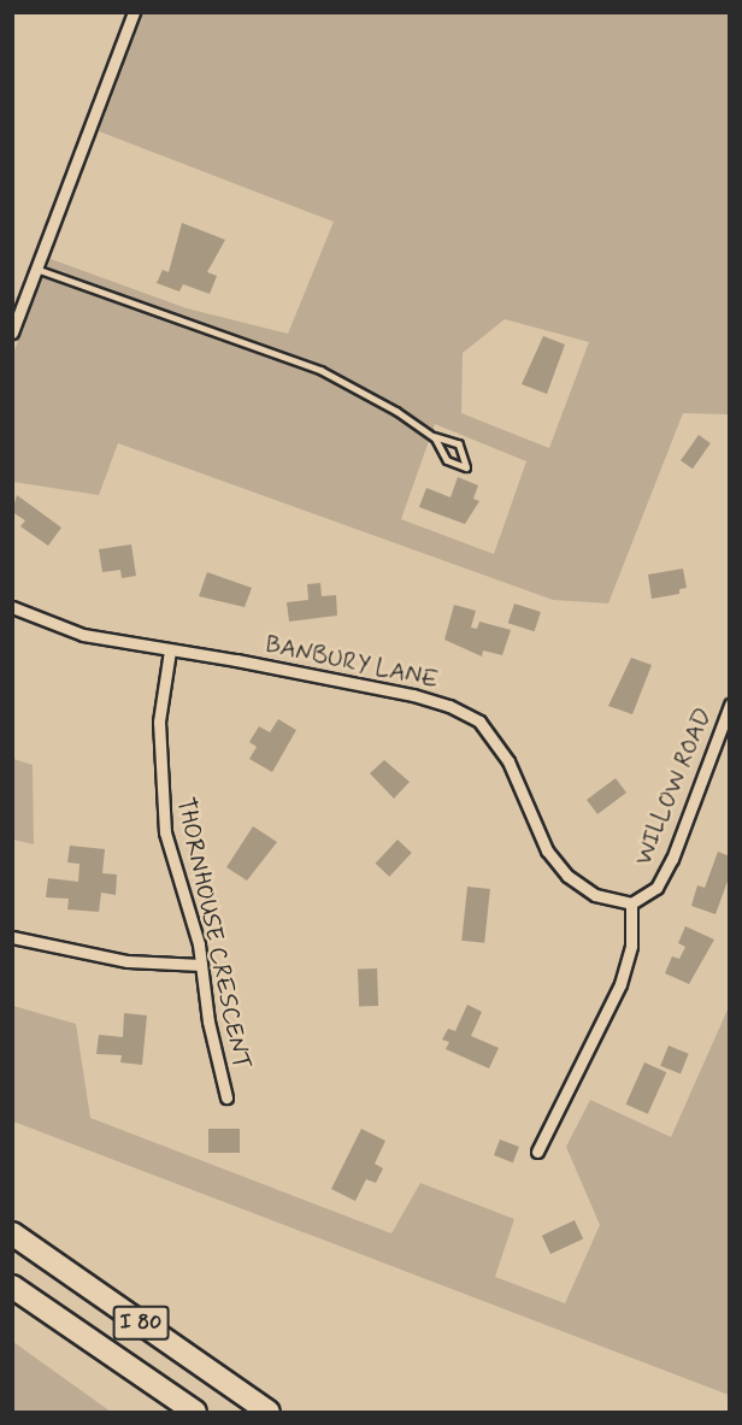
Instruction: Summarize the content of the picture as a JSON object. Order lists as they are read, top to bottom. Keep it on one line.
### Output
{"streets":{"highway":["I 80"],"street":["BANBURY LANE","WILLOW ROAD","THORNHOUSE CRESCENT"]},"crossings":[["BANBURY LANE","WILLOW ROAD"],["BANBURY LANE","THORNHOUSE CRESCENT"]]}
